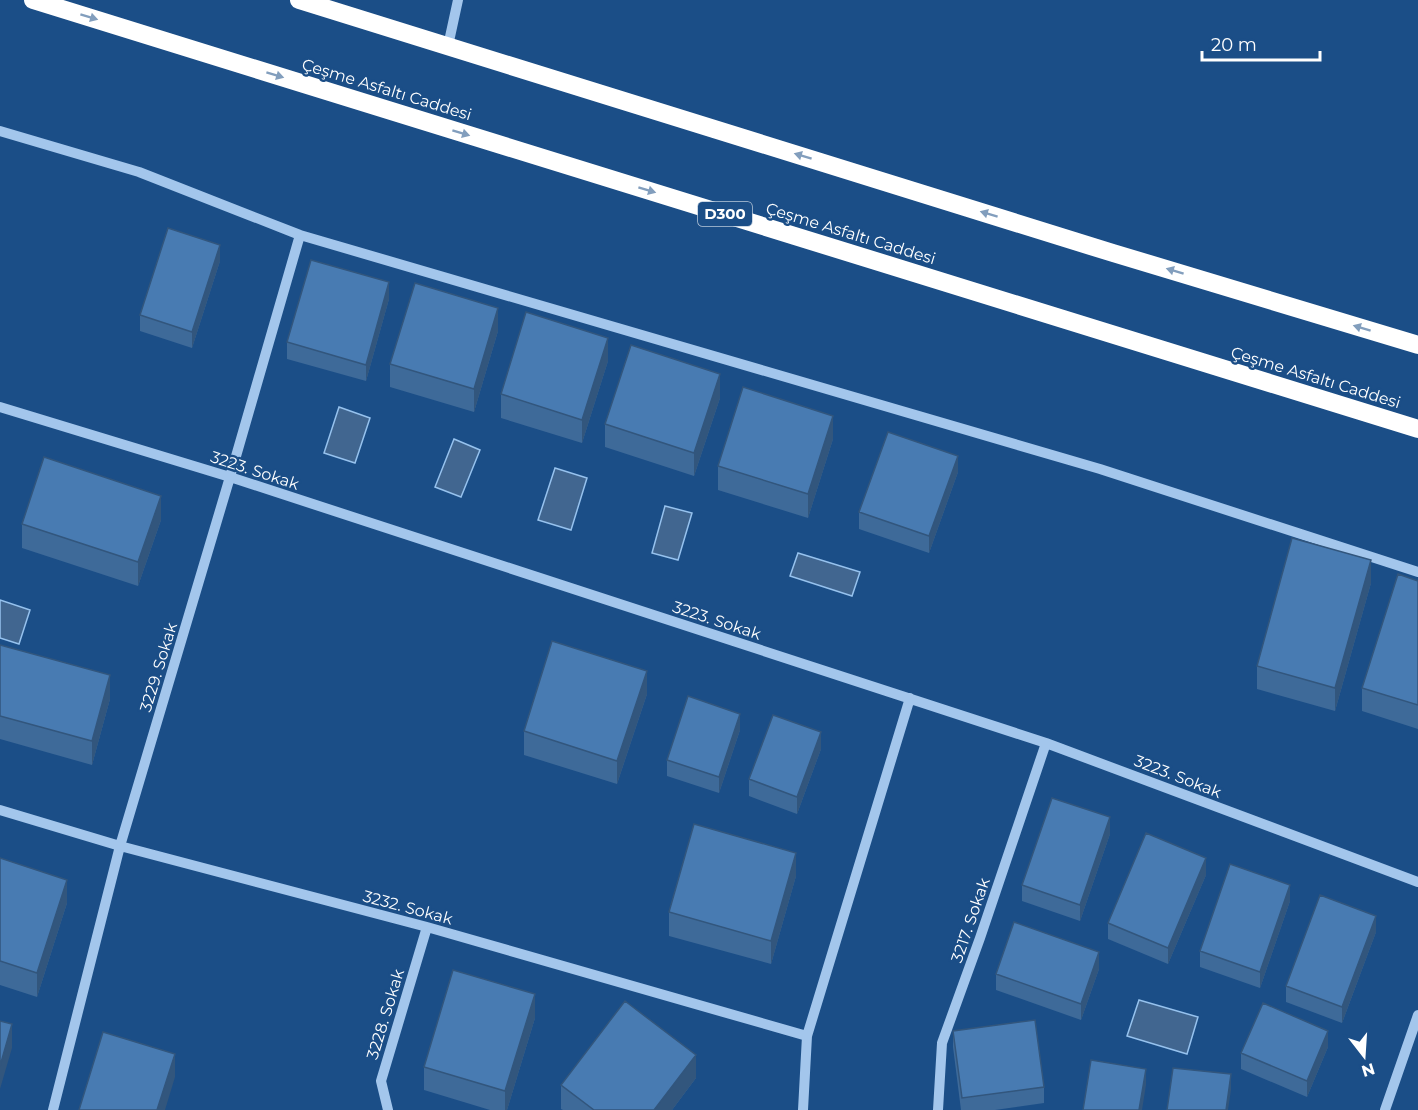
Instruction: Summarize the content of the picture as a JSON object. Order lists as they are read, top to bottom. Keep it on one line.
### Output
{"streets":{"highway":["Çeşme Asfaltı Caddesi","D300"],"street":["3223. Sokak","3229. Sokak","3232. Sokak","3217. Sokak","3228. Sokak"]},"crossings":[["3223. Sokak","3229. Sokak"],["3223. Sokak","3217. Sokak"],["3229. Sokak","3232. Sokak"],["3232. Sokak","3228. Sokak"]],"scale_bar":"20 m","north":"bottom"}
